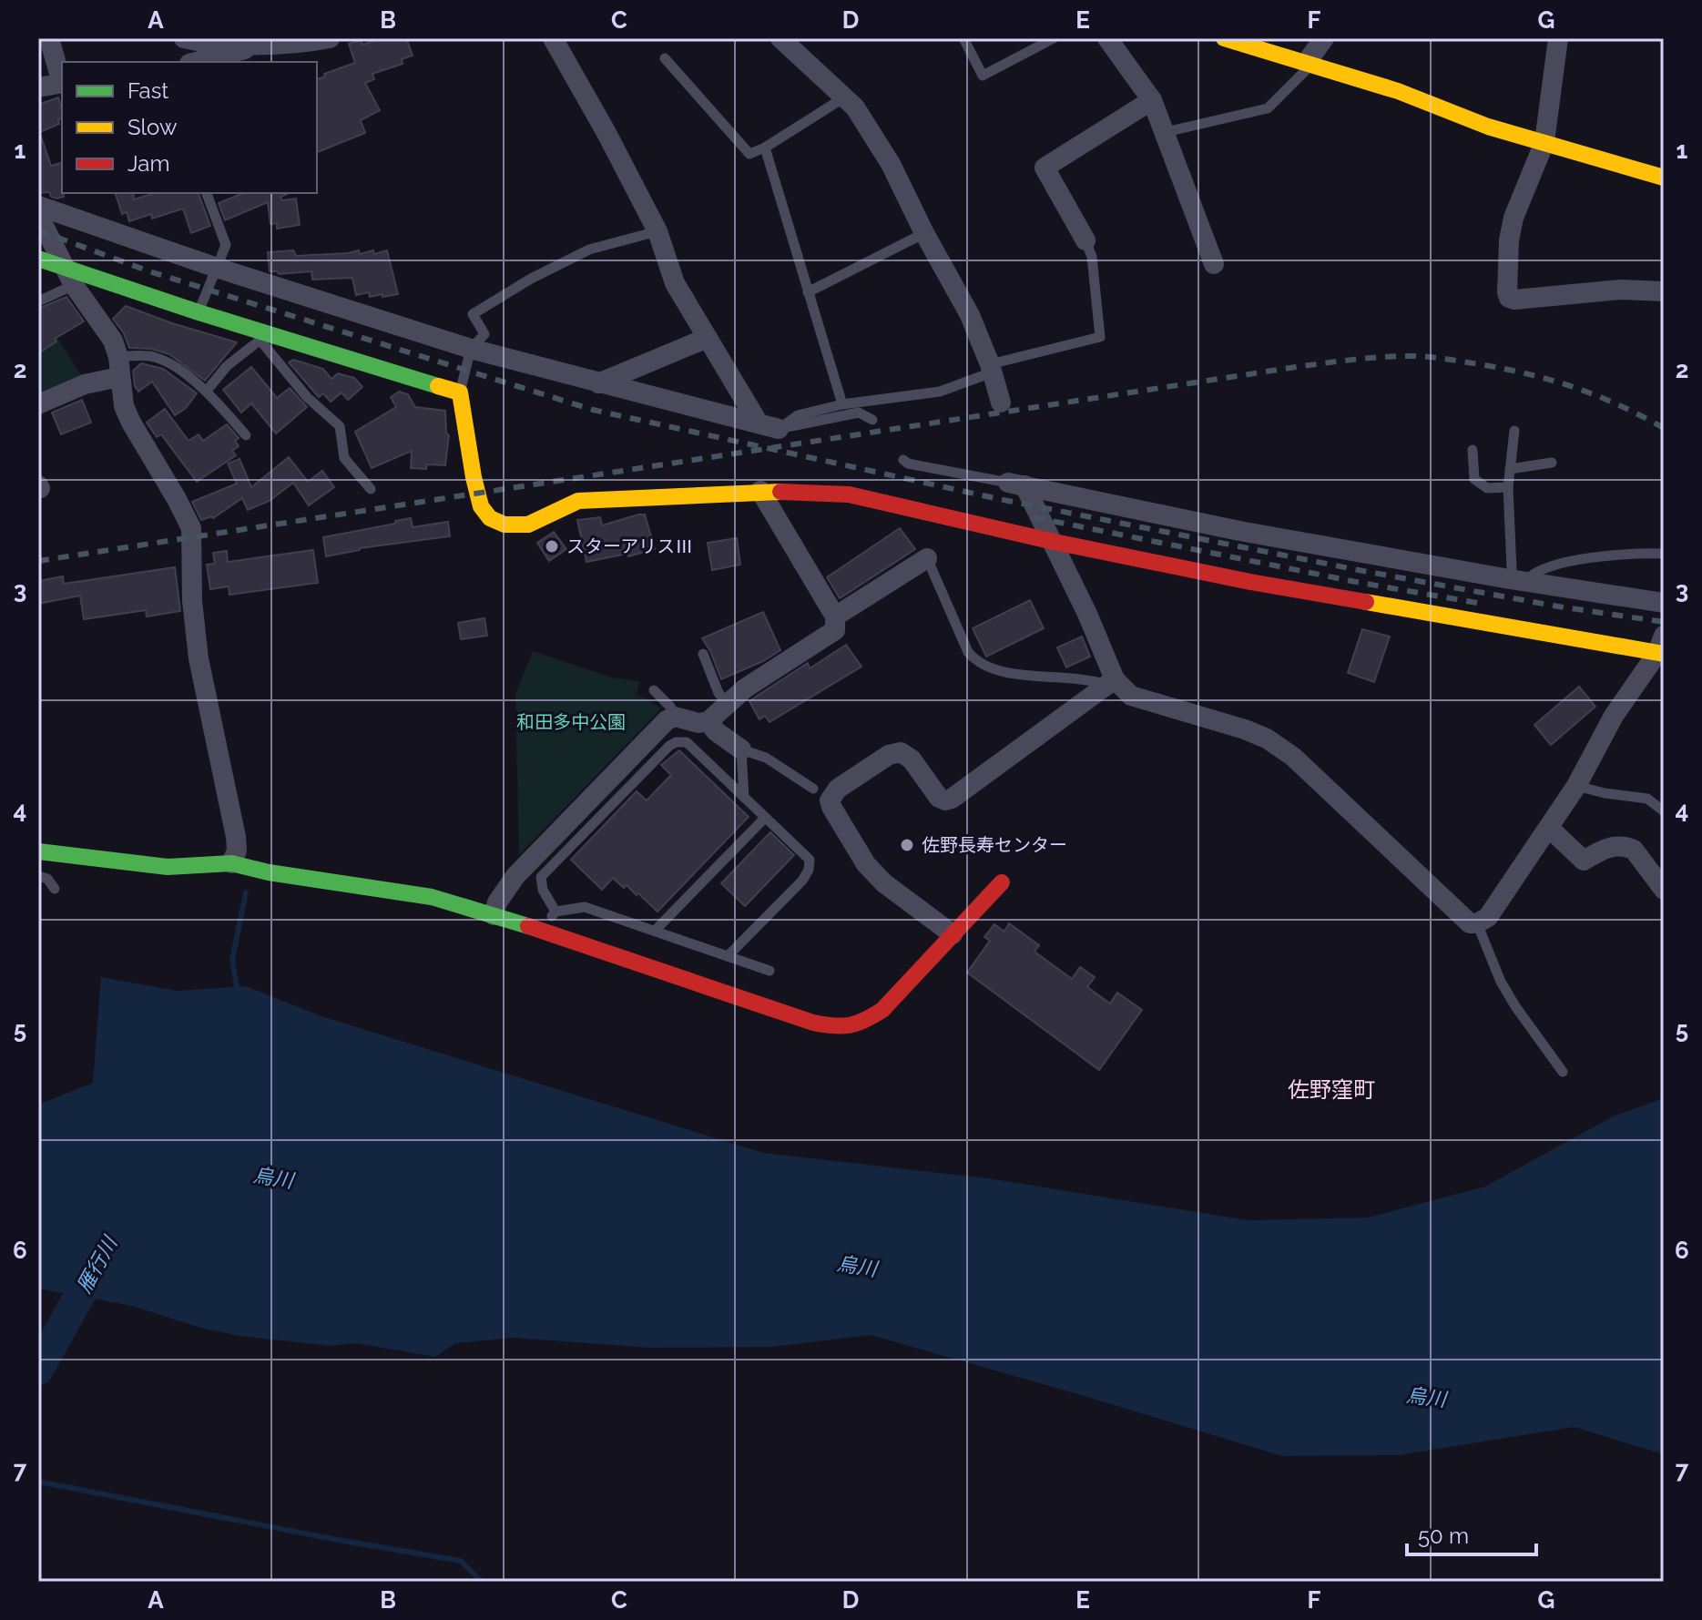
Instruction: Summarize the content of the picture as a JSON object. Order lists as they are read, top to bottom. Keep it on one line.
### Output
{"districts":["佐野窪町"],"water":["烏川","雁行川"],"parks":["和田多中公園"],"places":["スターアリスⅢ","佐野長寿センター"],"legend":["Fast","Slow","Jam"],"scale_bar":"50 m","grid":{"columns":["A","B","C","D","E","F","G"],"rows":["1","2","3","4","5","6","7"]}}
